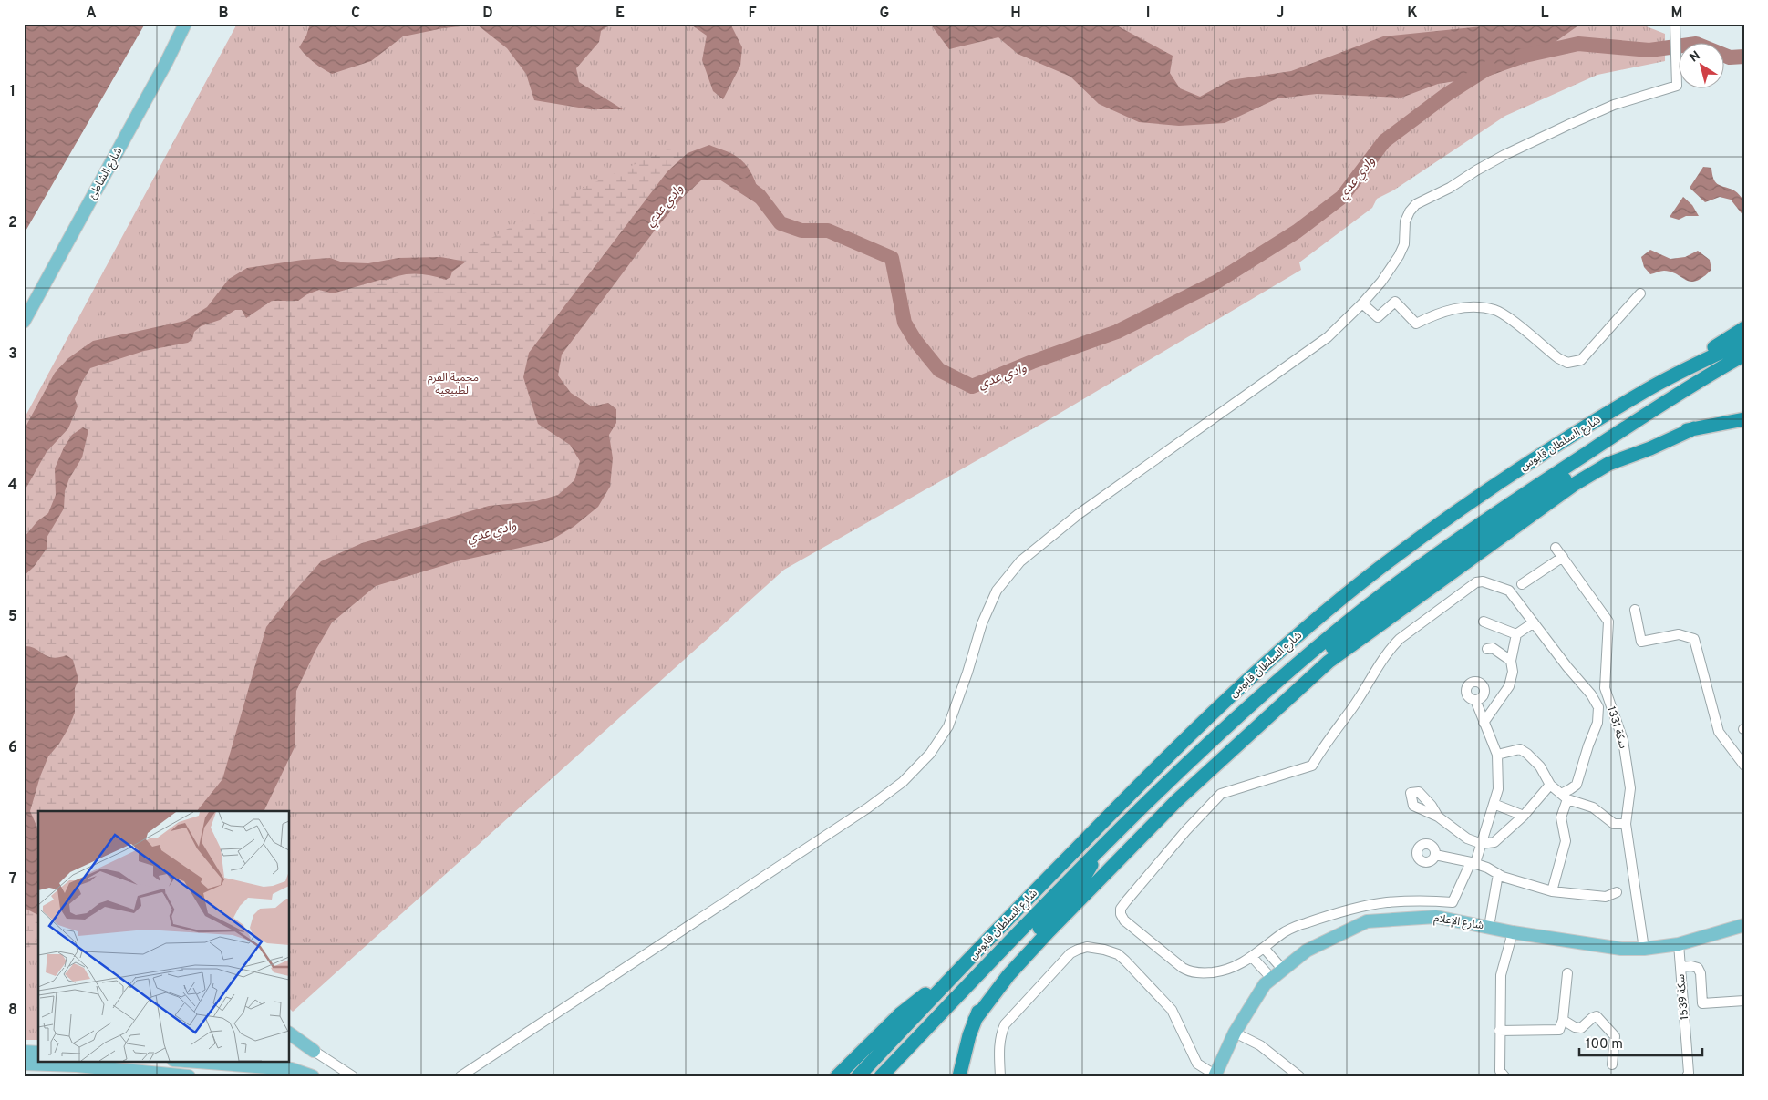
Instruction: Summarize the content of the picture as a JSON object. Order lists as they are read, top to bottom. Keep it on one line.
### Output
{"streets":{"highway":["شارع السلطان قابوس"],"main road":["شارع الشاطئ","شارع الإعلام"],"street":["سكة 1331","سكة 1539"]},"crossings":[["سكة 1331","شارع الإعلام"],["شارع الإعلام","سكة 1539"]],"water":["وادي عدي"],"parks":["محمية القرم الطبيعية"],"scale_bar":"100 m","north":"top left","grid":{"columns":["A","B","C","D","E","F","G","H","I","J","K","L","M"],"rows":["1","2","3","4","5","6","7","8"]}}
